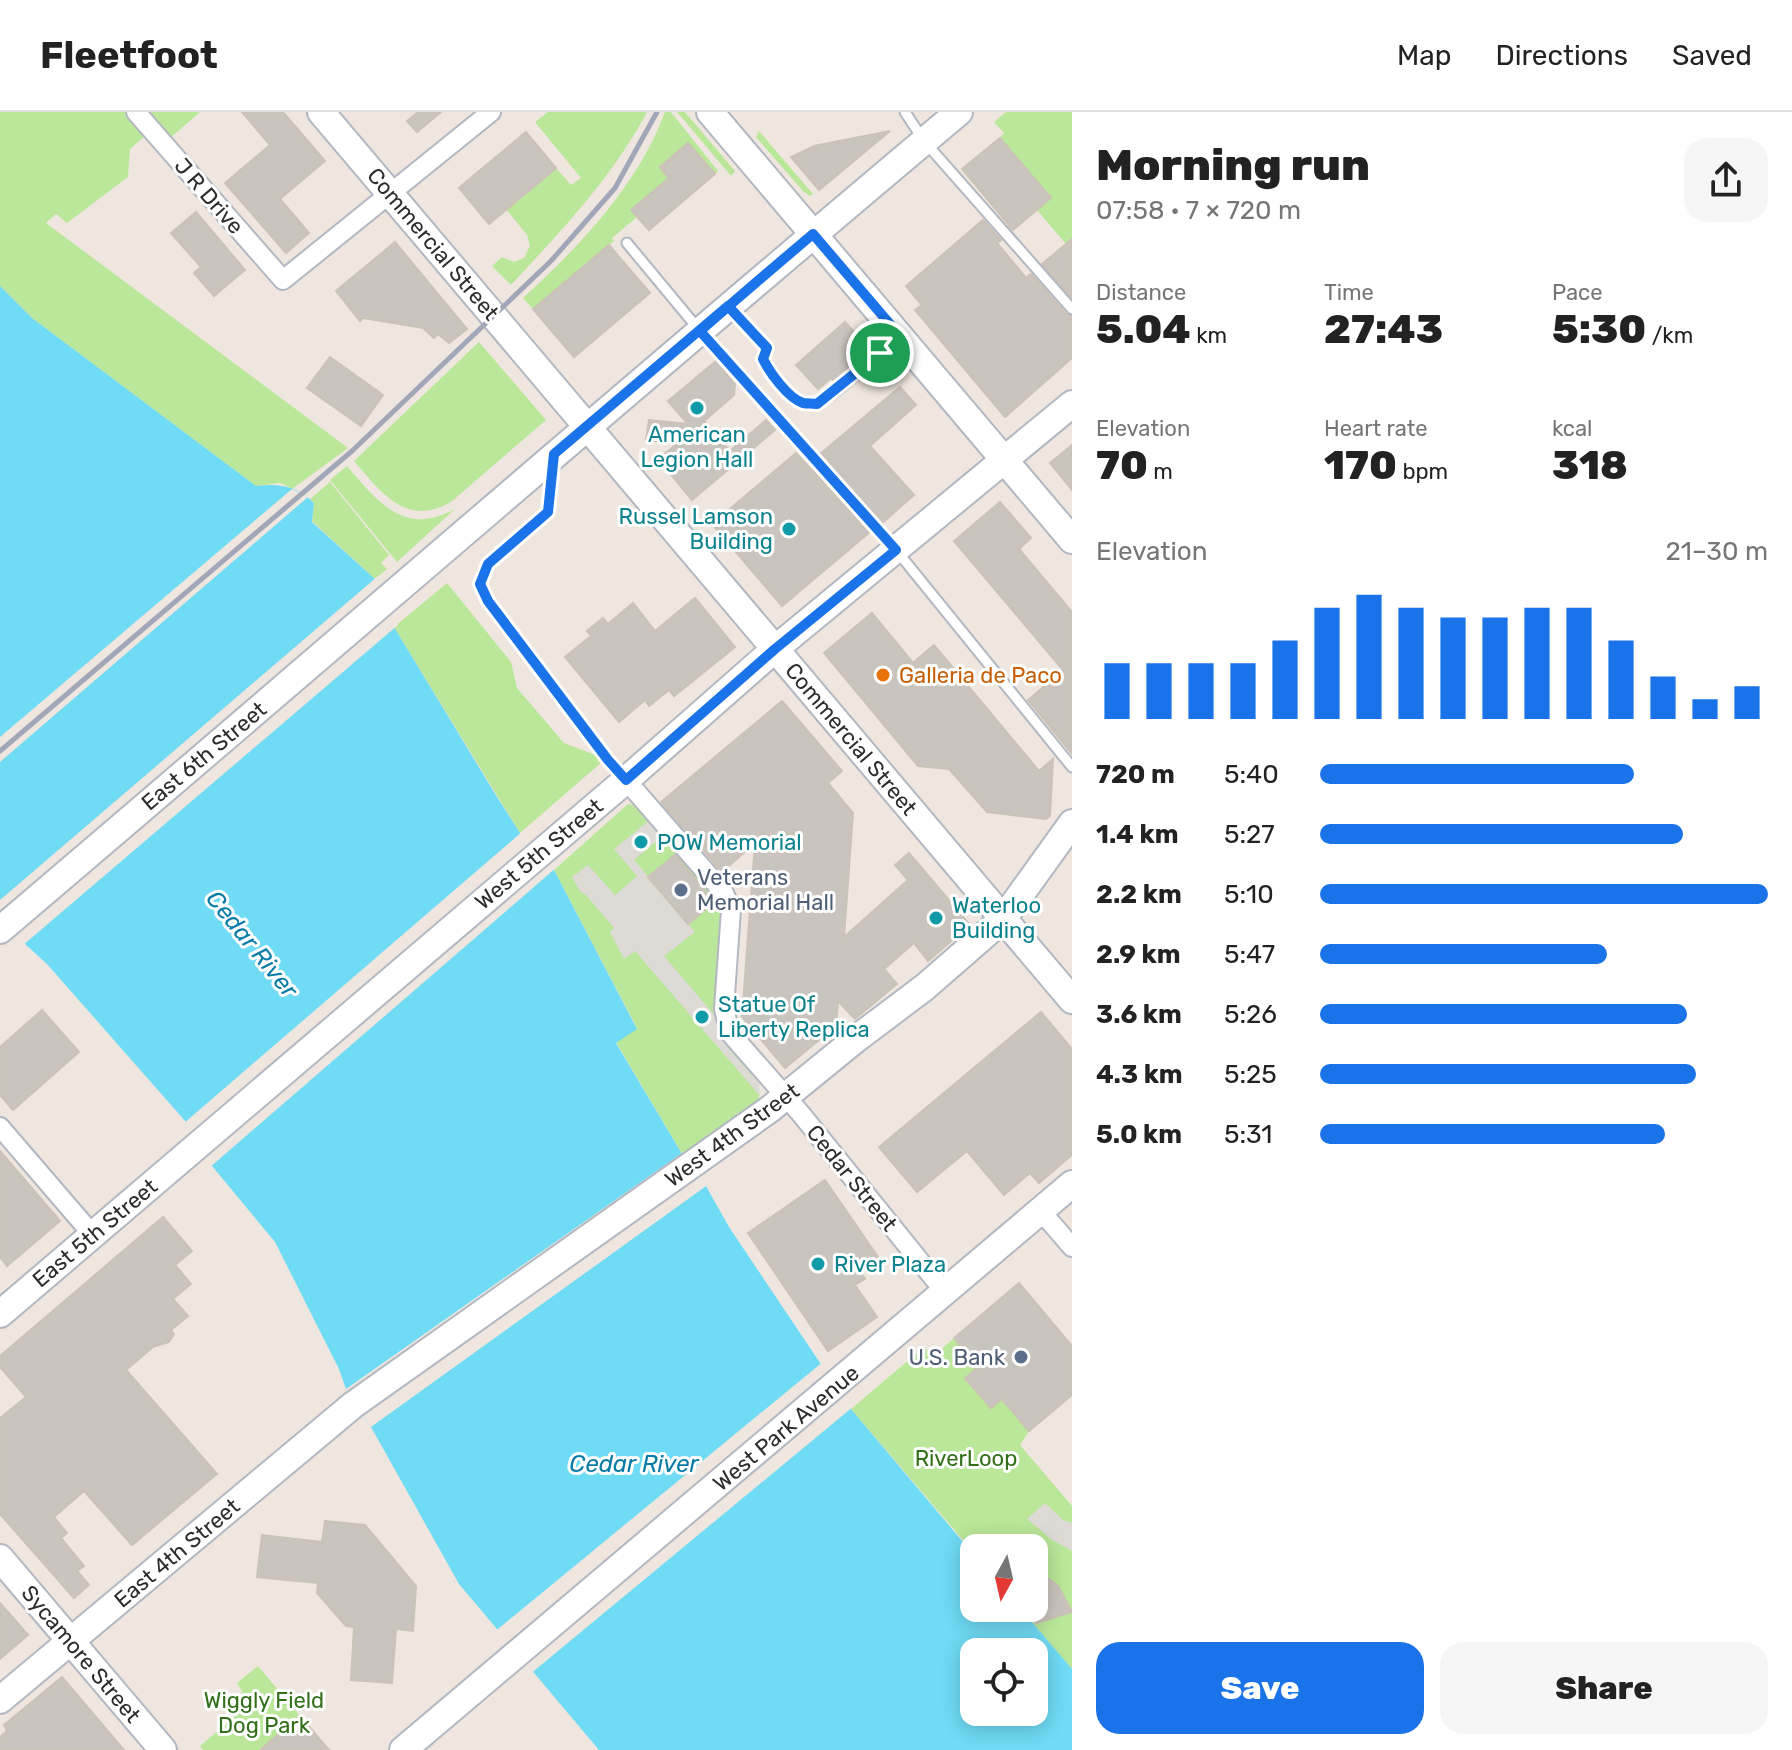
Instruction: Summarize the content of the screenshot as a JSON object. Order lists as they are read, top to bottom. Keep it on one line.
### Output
{"streets":{"street":["J R Drive","Commercial Street","East 6th Street","West 5th Street","West 4th Street","Cedar Street","East 5th Street","West Park Avenue","East 4th Street","Sycamore Street"]},"crossings":[["J R Drive","Commercial Street"],["Commercial Street","East 6th Street"],["Commercial Street","West 5th Street"],["Commercial Street","West 4th Street"],["West 5th Street","Cedar Street"],["West 5th Street","East 5th Street"],["West 4th Street","Cedar Street"],["West 4th Street","East 4th Street"],["Cedar Street","West Park Avenue"],["East 4th Street","Sycamore Street"]],"water":["Cedar River"],"parks":["RiverLoop","Wiggly Field Dog Park"],"places":["American Legion Hall","Russel Lamson Building","Galleria de Paco","POW Memorial","Veterans Memorial Hall","Waterloo Building","Statue Of Liberty Replica","River Plaza","U.S. Bank"],"north":"bottom","page":{"header":"Fleetfoot","nav":["Map","Directions","Saved"],"heading":["Morning run","07:58 · 7 × 720 m"],"stats":[["Distance","5.04 km"],["Time","27:43"],["Pace","5:30 /km"],["Elevation","70 m"],["Heart rate","170 bpm"],["kcal","318"]],"chart":["Elevation","21–30 m"],"list":[{"name":"720 m","note":"5:40"},{"name":"1.4 km","note":"5:27"},{"name":"2.2 km","note":"5:10"},{"name":"2.9 km","note":"5:47"},{"name":"3.6 km","note":"5:26"},{"name":"4.3 km","note":"5:25"},{"name":"5.0 km","note":"5:31"}],"buttons":["Save","Share"]}}
